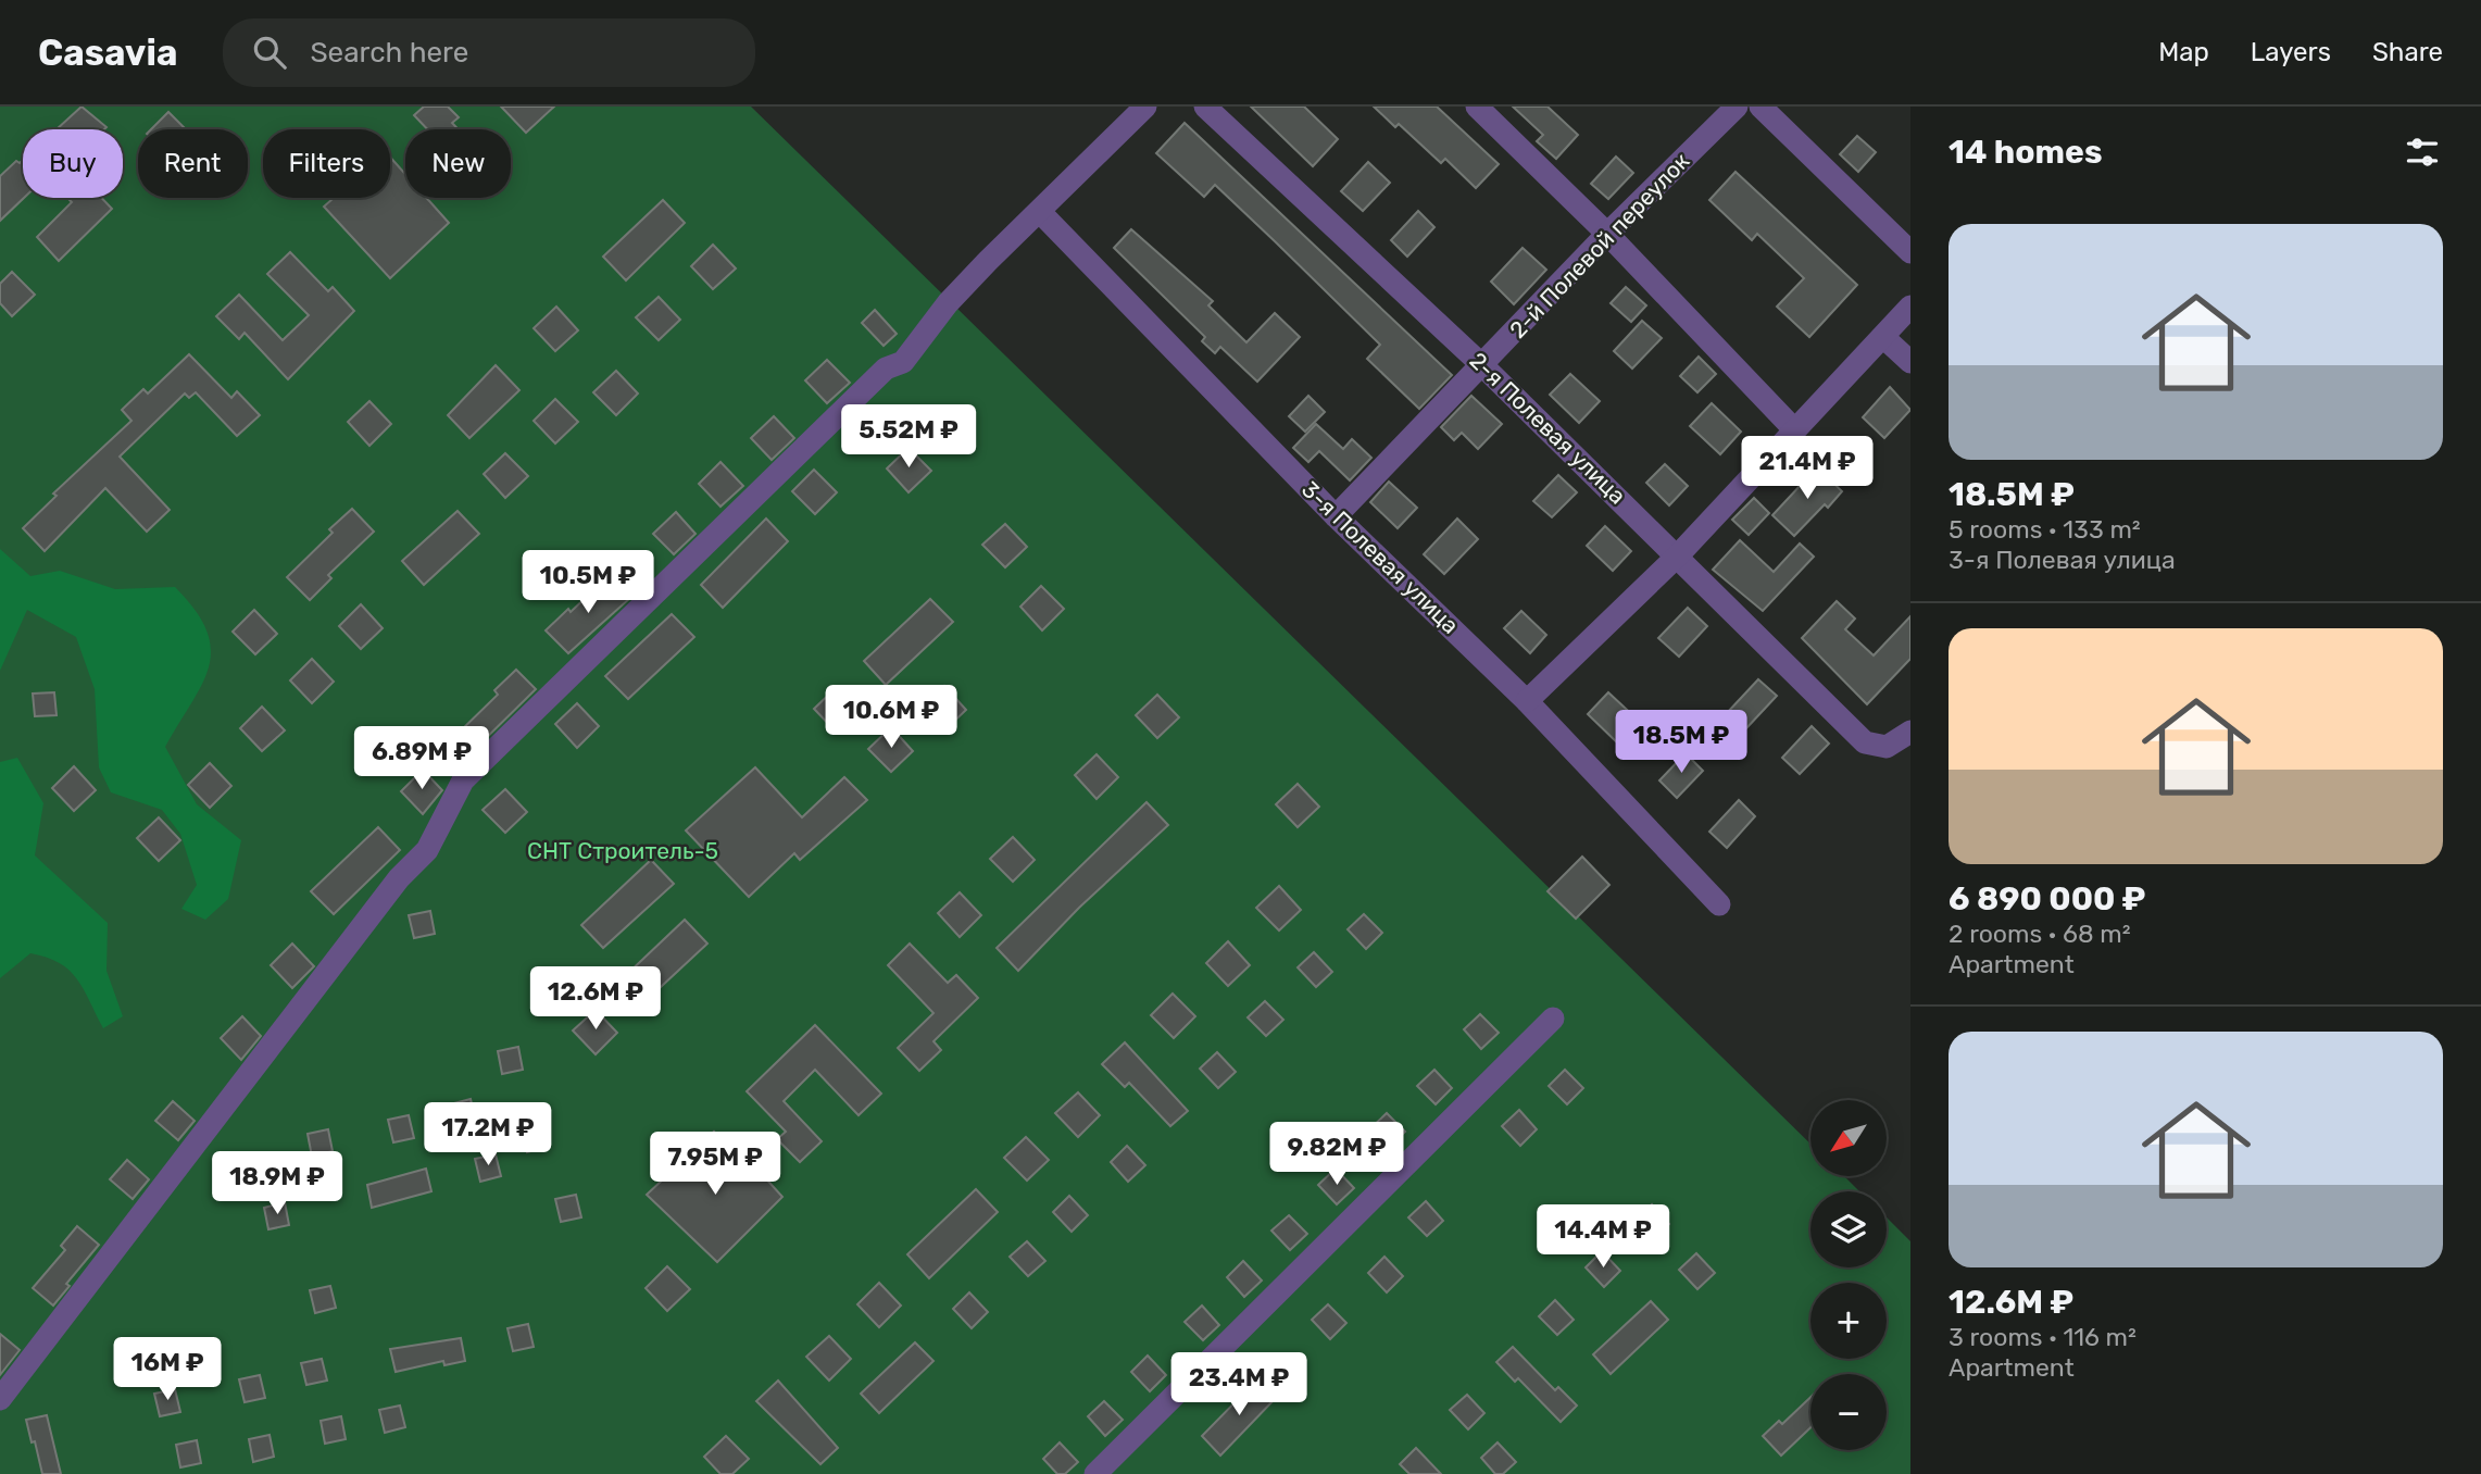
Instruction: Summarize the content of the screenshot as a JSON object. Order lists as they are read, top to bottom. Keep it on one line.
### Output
{"streets":{"street":["2-й Полевой переулок","2-я Полевая улица","3-я Полевая улица"]},"crossings":[["2-й Полевой переулок","2-я Полевая улица"],["2-й Полевой переулок","3-я Полевая улица"]],"parks":["СНТ Строитель-5"],"north":"bottom left","page":{"header":"Casavia","search":"Search here","nav":["Map","Layers","Share"],"heading":"14 homes","chip":["Buy","Rent","Filters","New"],"list":[{"name":"18.5M ₽","note":"5 rooms · 133 m² · 3-я Полевая улица"},{"name":"6 890 000 ₽","note":"2 rooms · 68 m² · Apartment"},{"name":"12.6M ₽","note":"3 rooms · 116 m² · Apartment"}],"price":["5.52M ₽","21.4M ₽","10.5M ₽","10.6M ₽","18.5M ₽","6.89M ₽","12.6M ₽","17.2M ₽","9.82M ₽","7.95M ₽","18.9M ₽","14.4M ₽","16M ₽","23.4M ₽"],"map_buttons":["+","−"]}}
